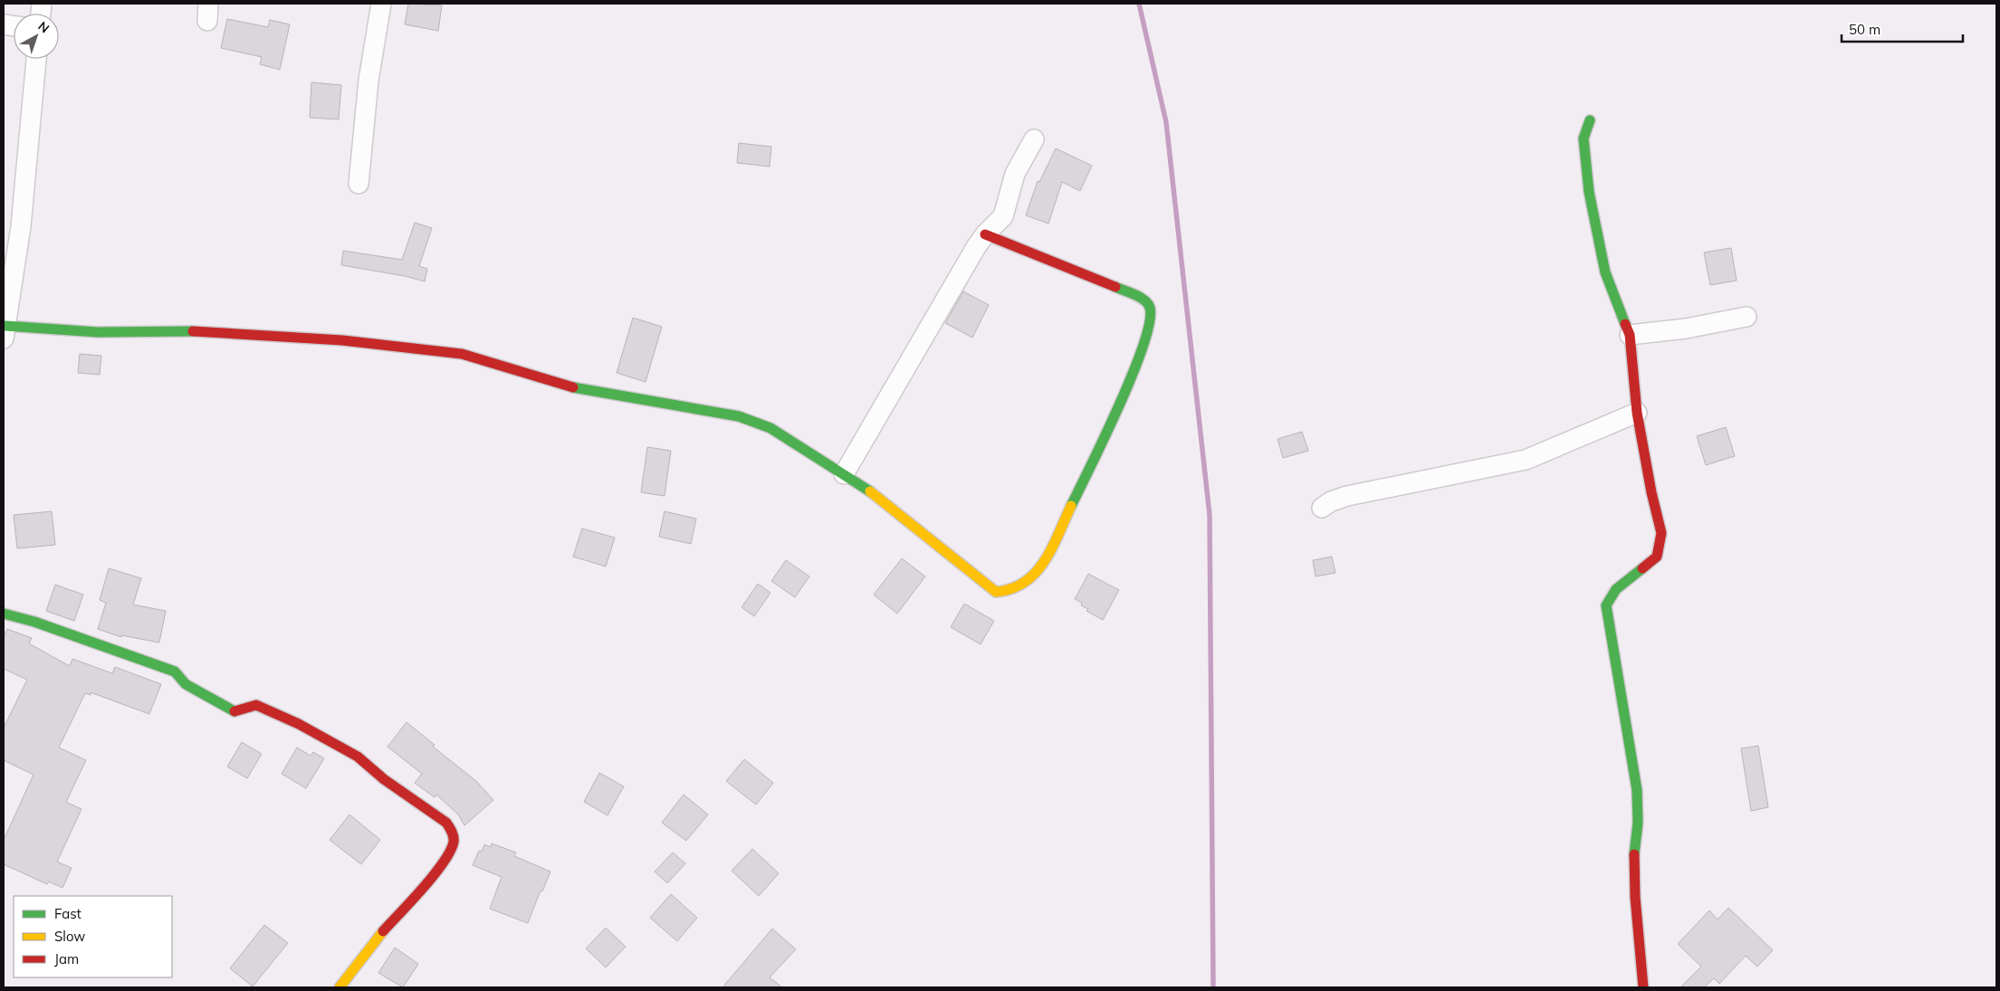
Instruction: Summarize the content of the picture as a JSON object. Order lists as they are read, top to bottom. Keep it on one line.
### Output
{"legend":["Fast","Slow","Jam"],"scale_bar":"50 m","north":"top right"}
